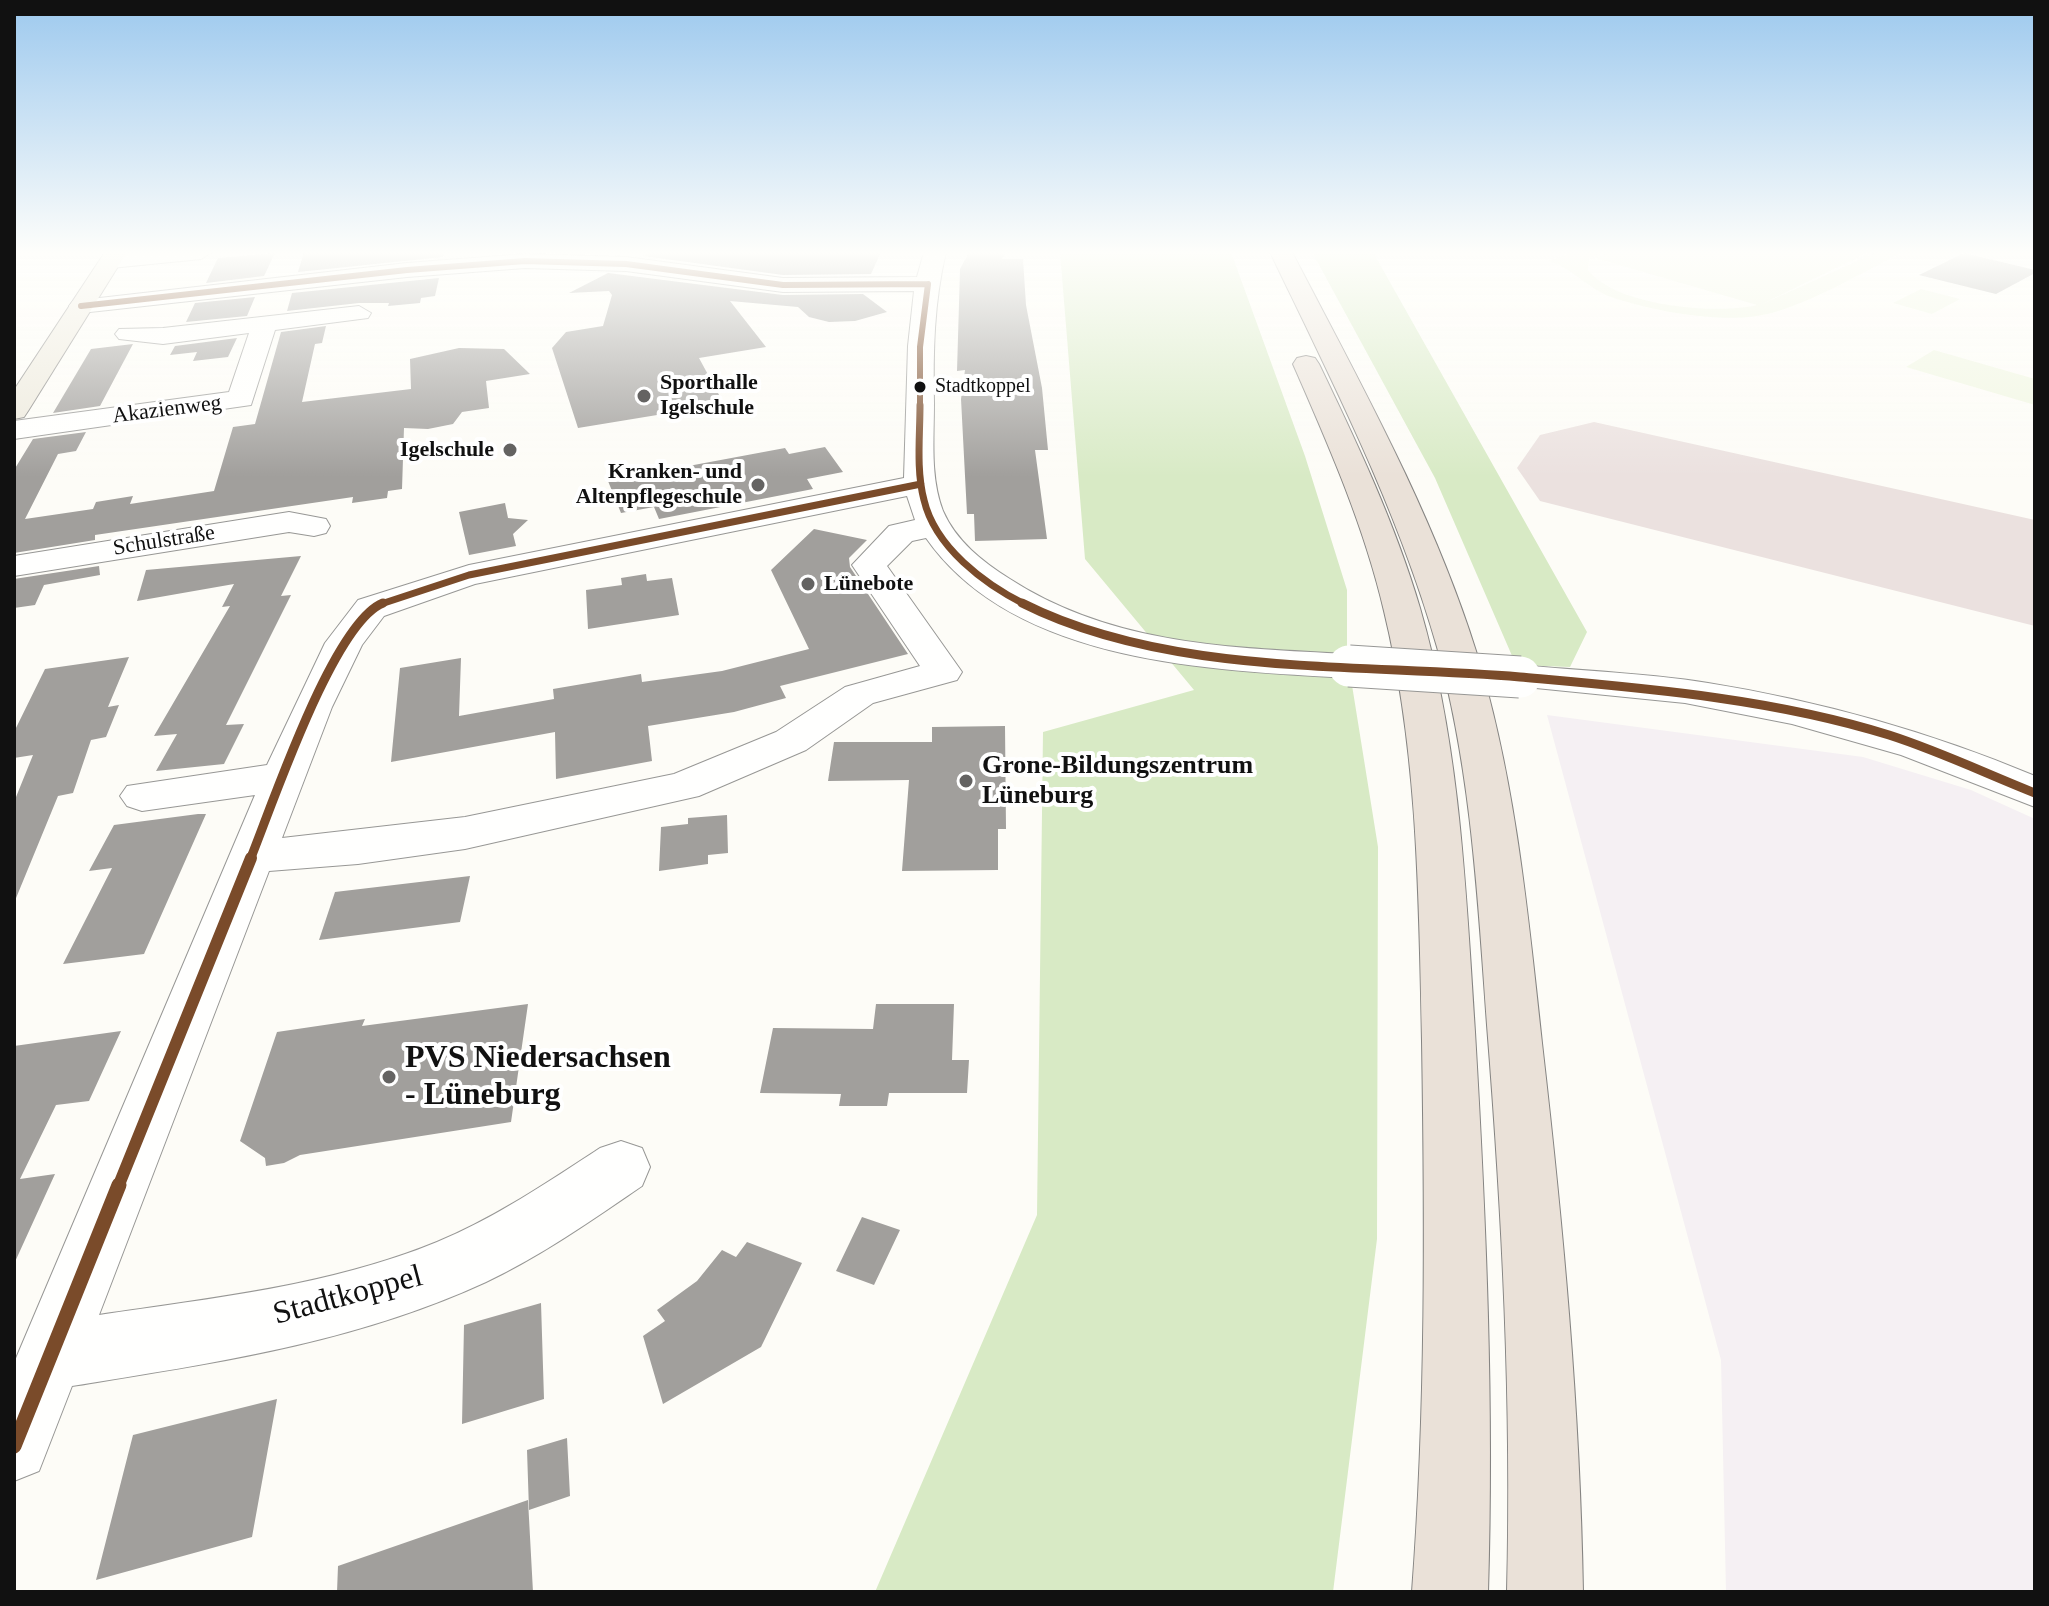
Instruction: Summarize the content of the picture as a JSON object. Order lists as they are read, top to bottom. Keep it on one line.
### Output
{"streets":{"street":["Akazienweg","Schulstraße","Stadtkoppel"]},"places":["Stadtkoppel","Sporthalle Igelschule","Igelschule","Kranken- und Altenpflegeschule","Lünebote","Grone-Bildungszentrum Lüneburg","PVS Niedersachsen - Lüneburg"]}
